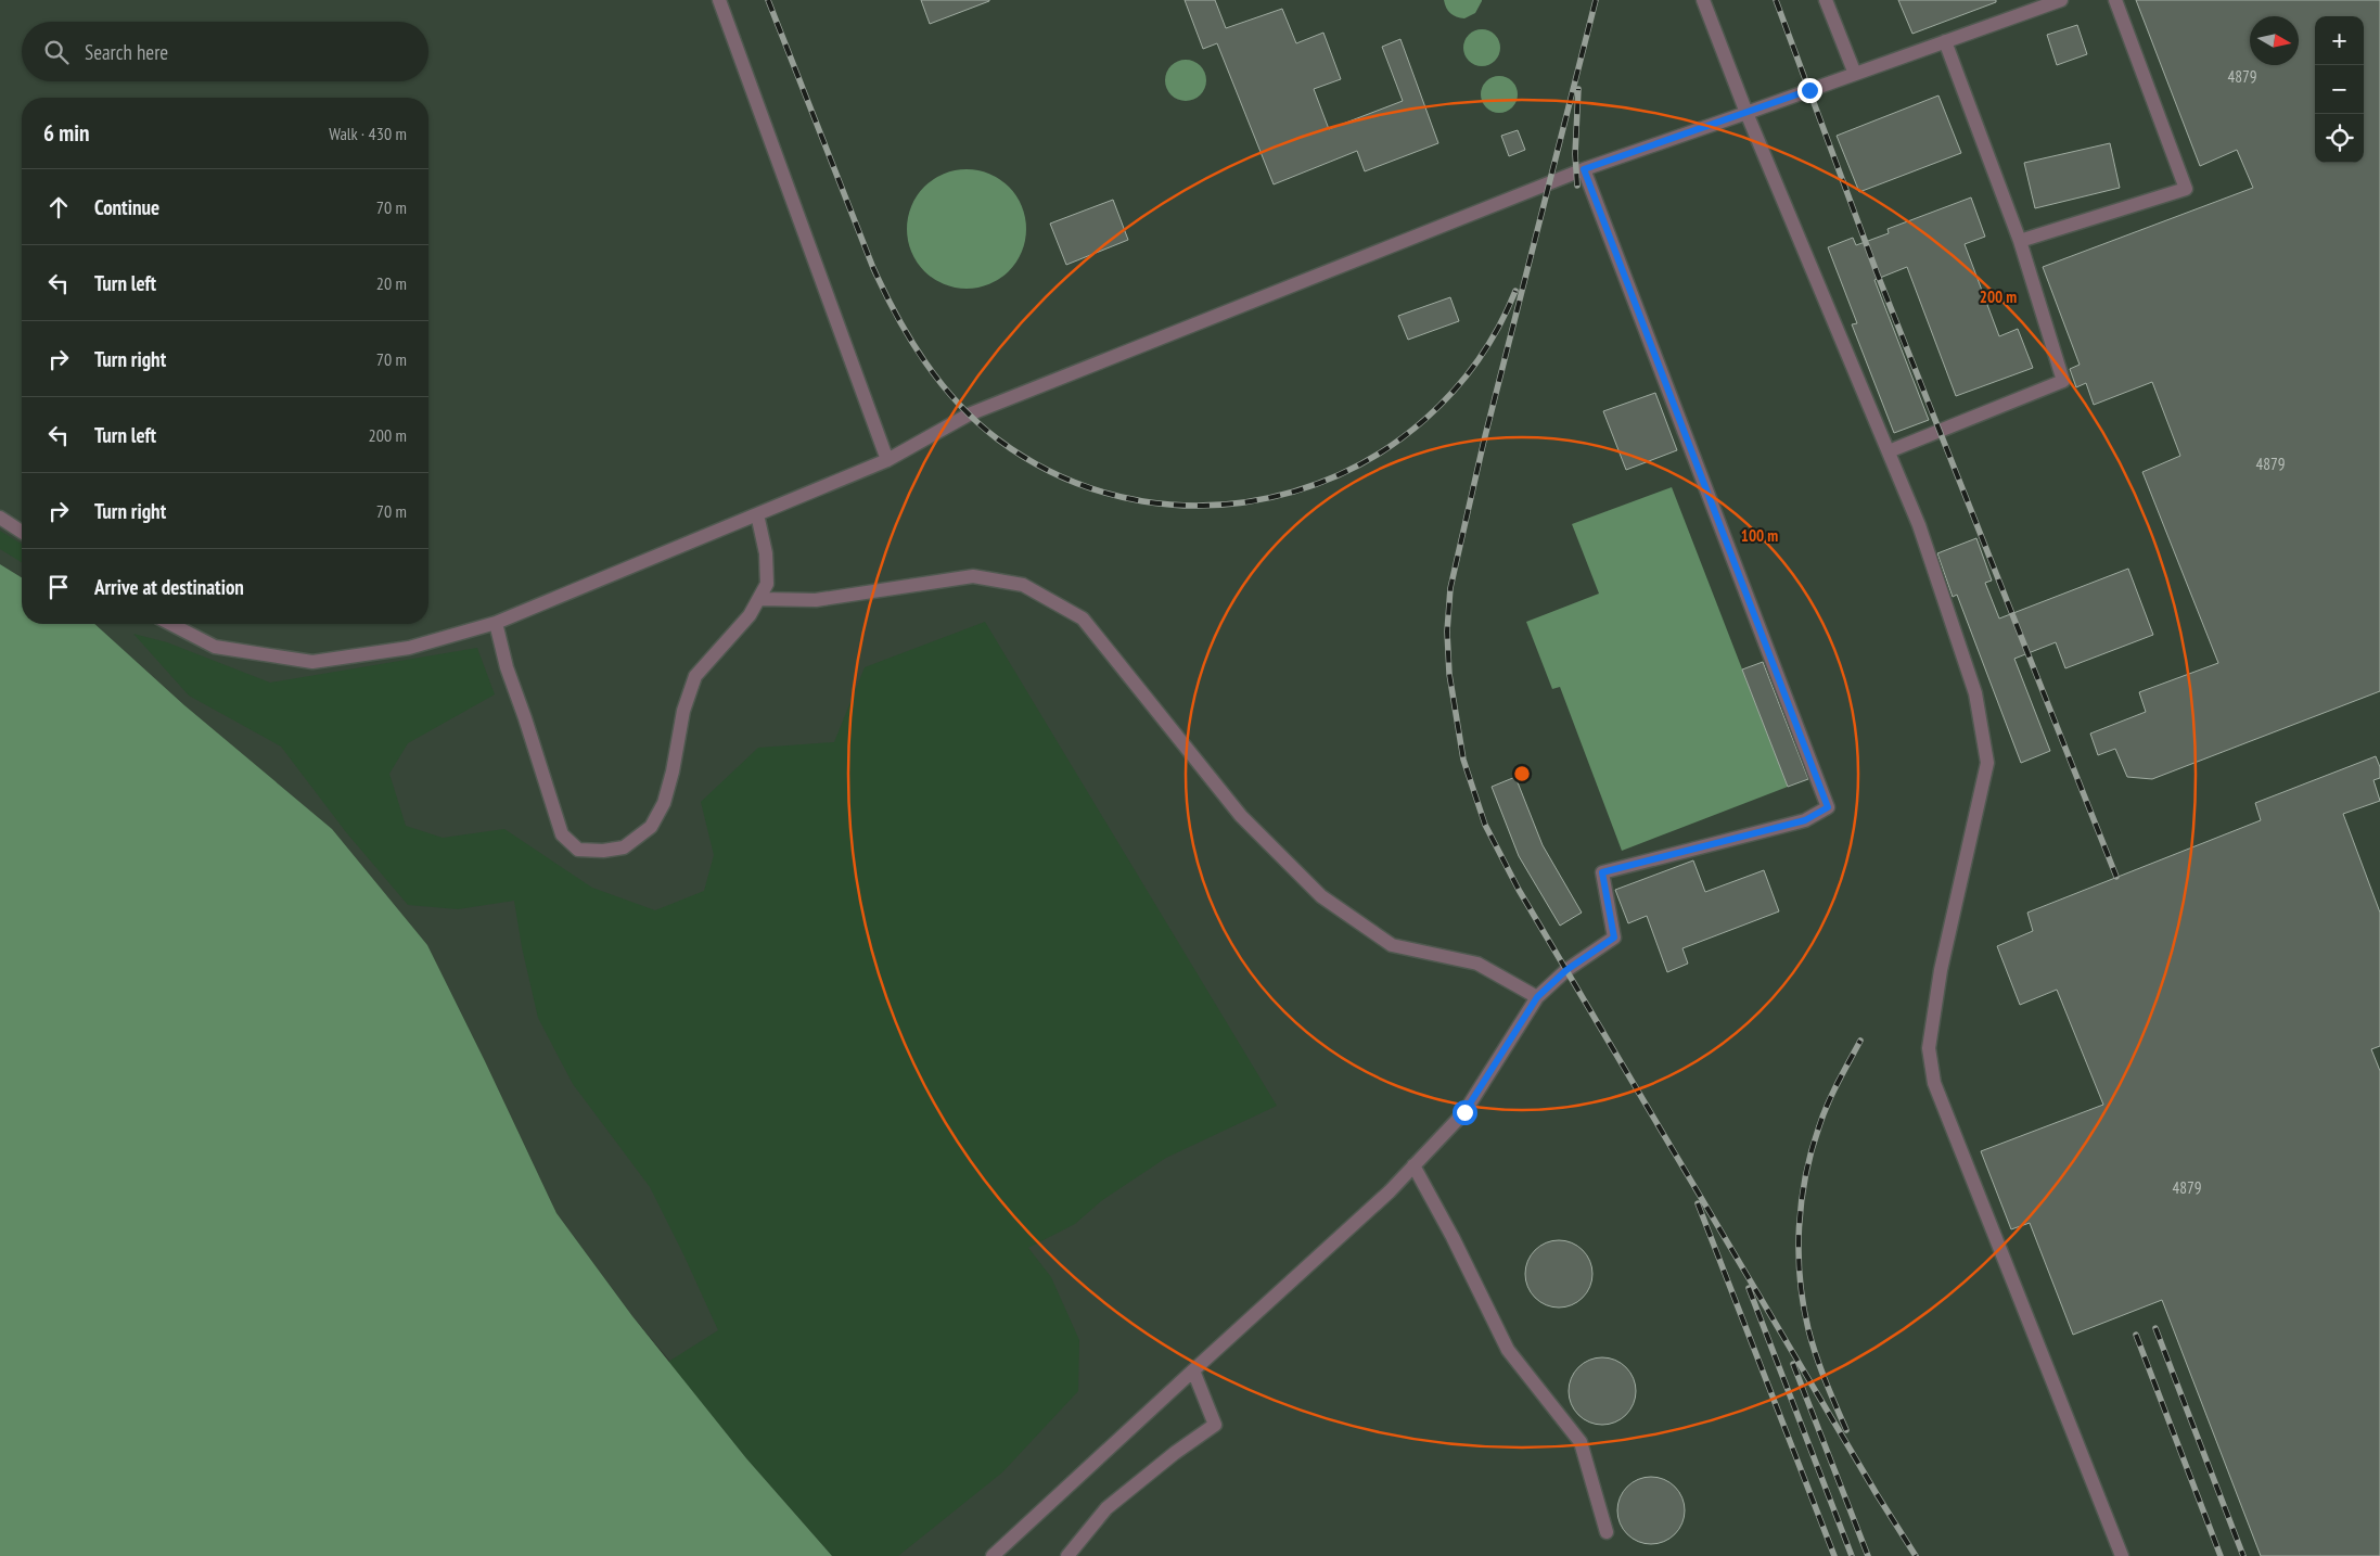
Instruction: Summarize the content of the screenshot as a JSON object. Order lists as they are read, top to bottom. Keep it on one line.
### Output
{"house_numbers":["4879","4879","4879"],"north":"right","page":{"map_buttons":["+","−"],"search":"Search here","heading":["6 min","Walk · 430 m"],"list":[["Continue","70 m"],["Turn left","20 m"],["Turn right","70 m"],["Turn left","200 m"],["Turn right","70 m"],"Arrive at destination"]},"rings":["200 m","100 m"]}
